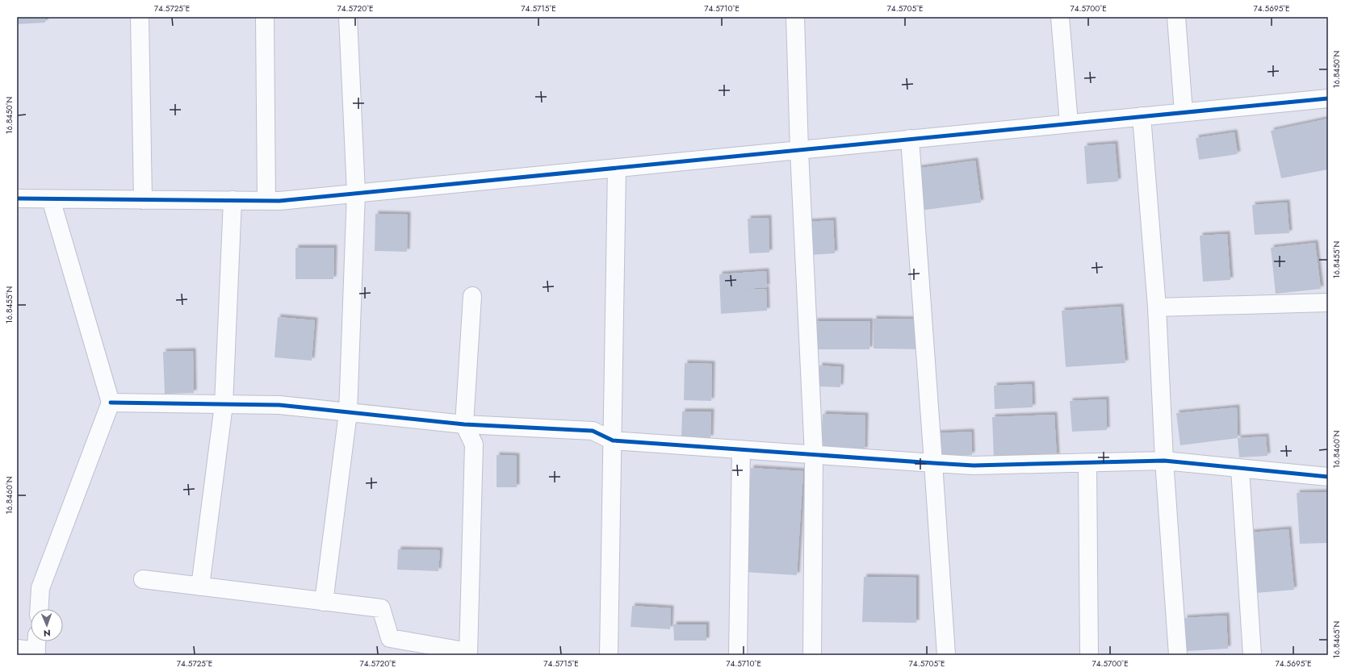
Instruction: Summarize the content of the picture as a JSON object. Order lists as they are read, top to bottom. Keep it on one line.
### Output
{"north":"bottom","coordinates":["74.5725°E","74.5720°E","74.5715°E","74.5710°E","74.5705°E","74.5700°E","74.5695°E","16.8450°N","16.8455°N","16.8460°N","16.8465°N"]}
